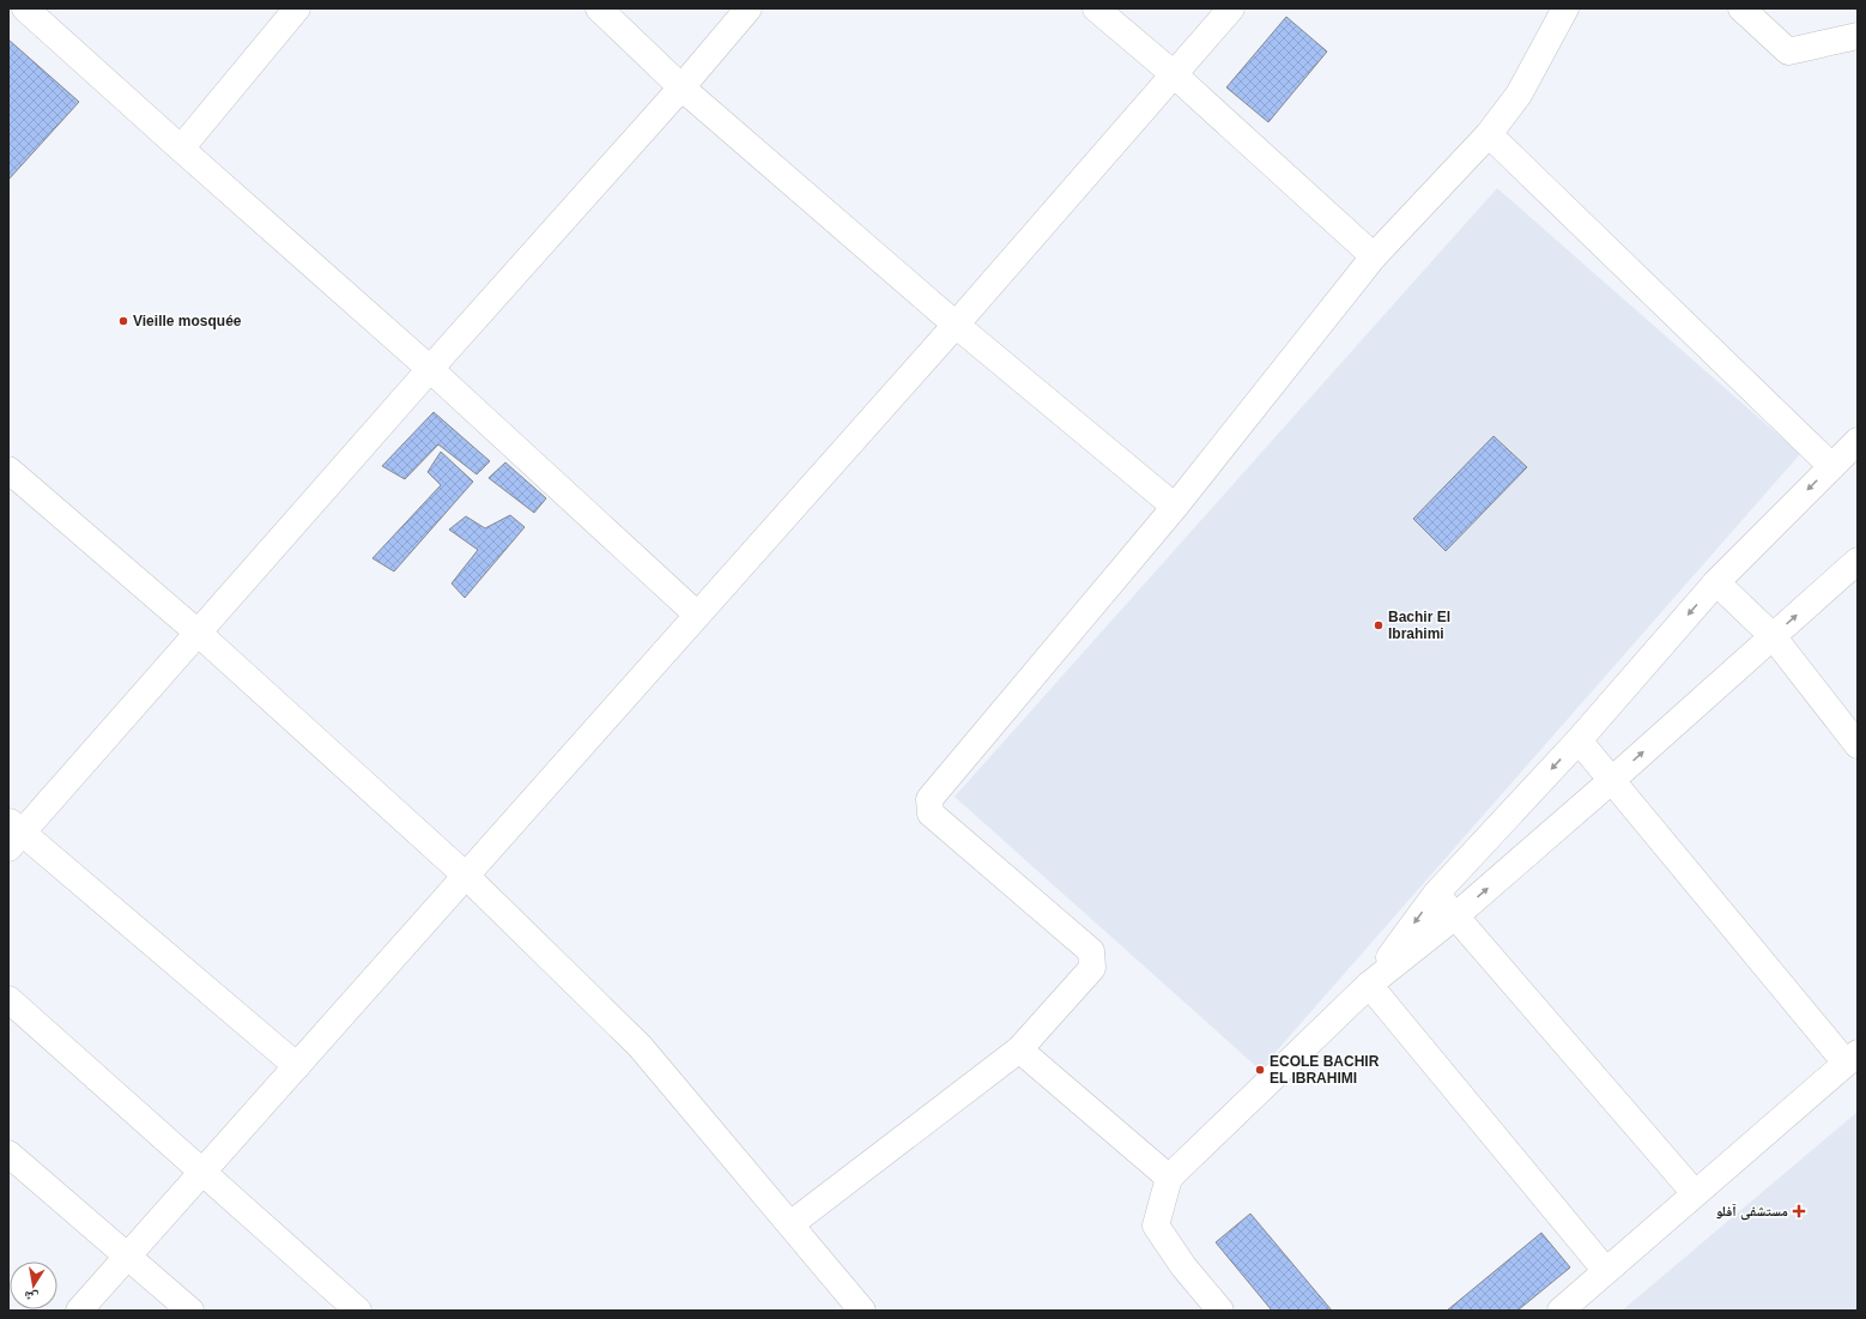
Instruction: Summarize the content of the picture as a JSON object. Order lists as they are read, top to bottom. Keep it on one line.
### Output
{"places":{"other":["Vieille mosquée","Bachir El Ibrahimi","ECOLE BACHIR EL IBRAHIMI"],"health":["مستشفى آفلو"]},"north":"bottom"}
